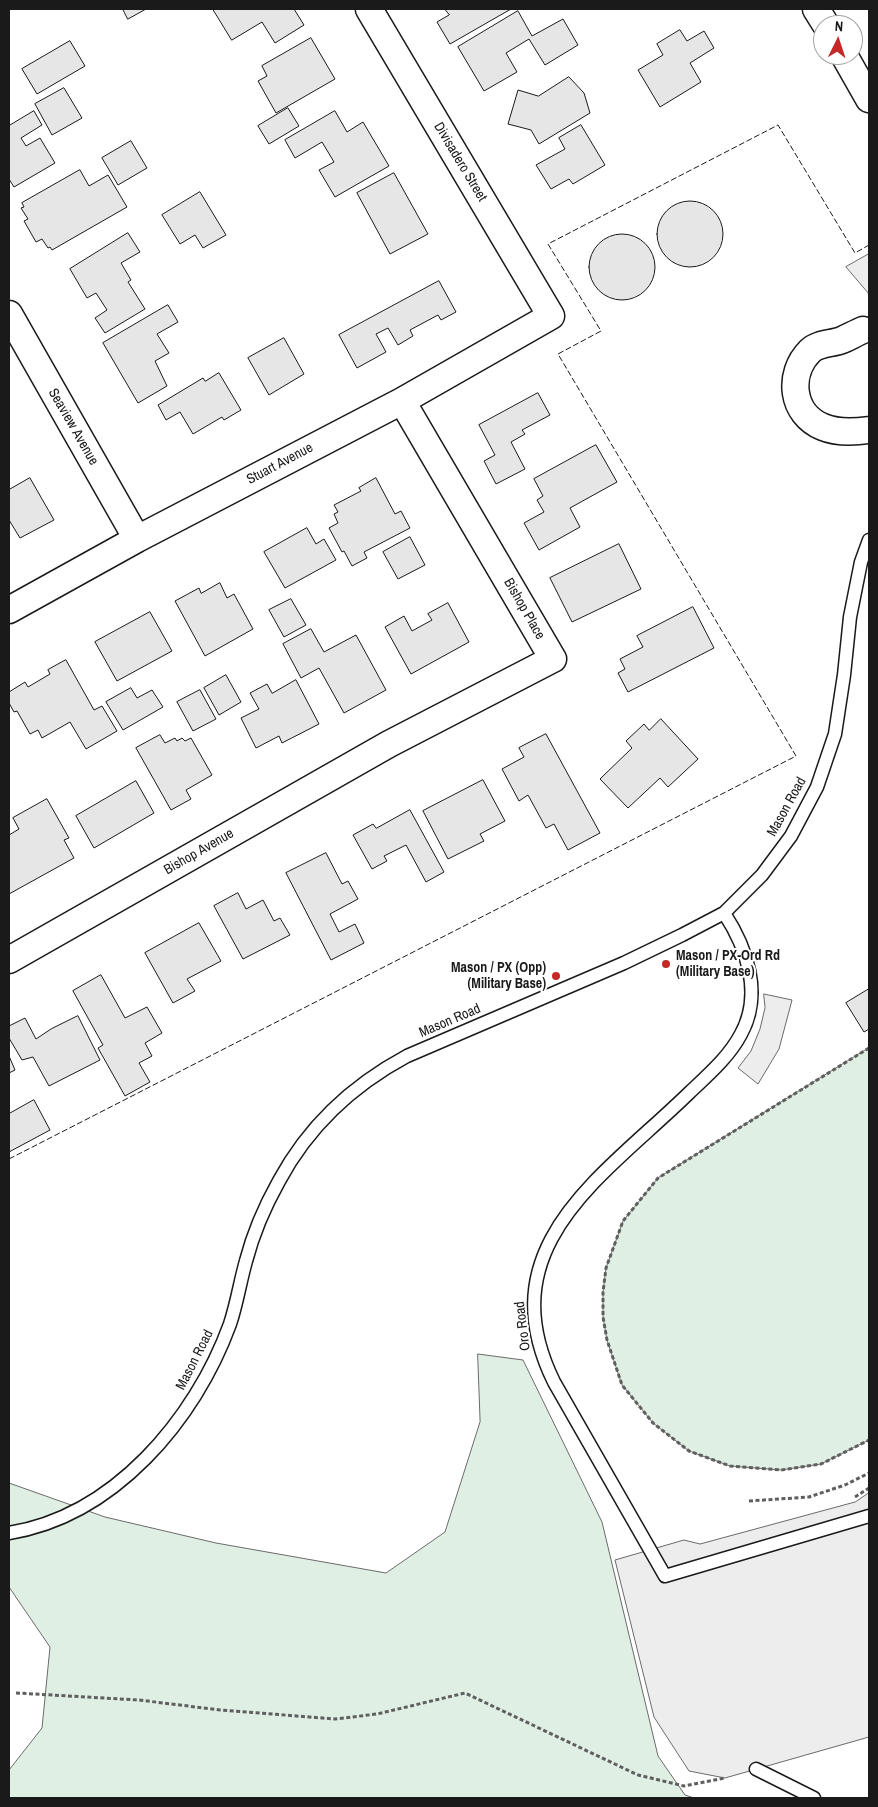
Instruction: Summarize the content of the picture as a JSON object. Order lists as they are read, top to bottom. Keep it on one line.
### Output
{"streets":{"street":["Divisadero Street","Seaview Avenue","Stuart Avenue","Bishop Place","Bishop Avenue"],"lane":["Mason Road","Oro Road"]},"crossings":[["Divisadero Street","Stuart Avenue"],["Seaview Avenue","Stuart Avenue"],["Stuart Avenue","Bishop Place"],["Bishop Place","Bishop Avenue"],["Mason Road","Oro Road"]],"places":["Mason / PX-Ord Rd (Military Base)","Mason / PX (Opp) (Military Base)"],"north":"top"}
